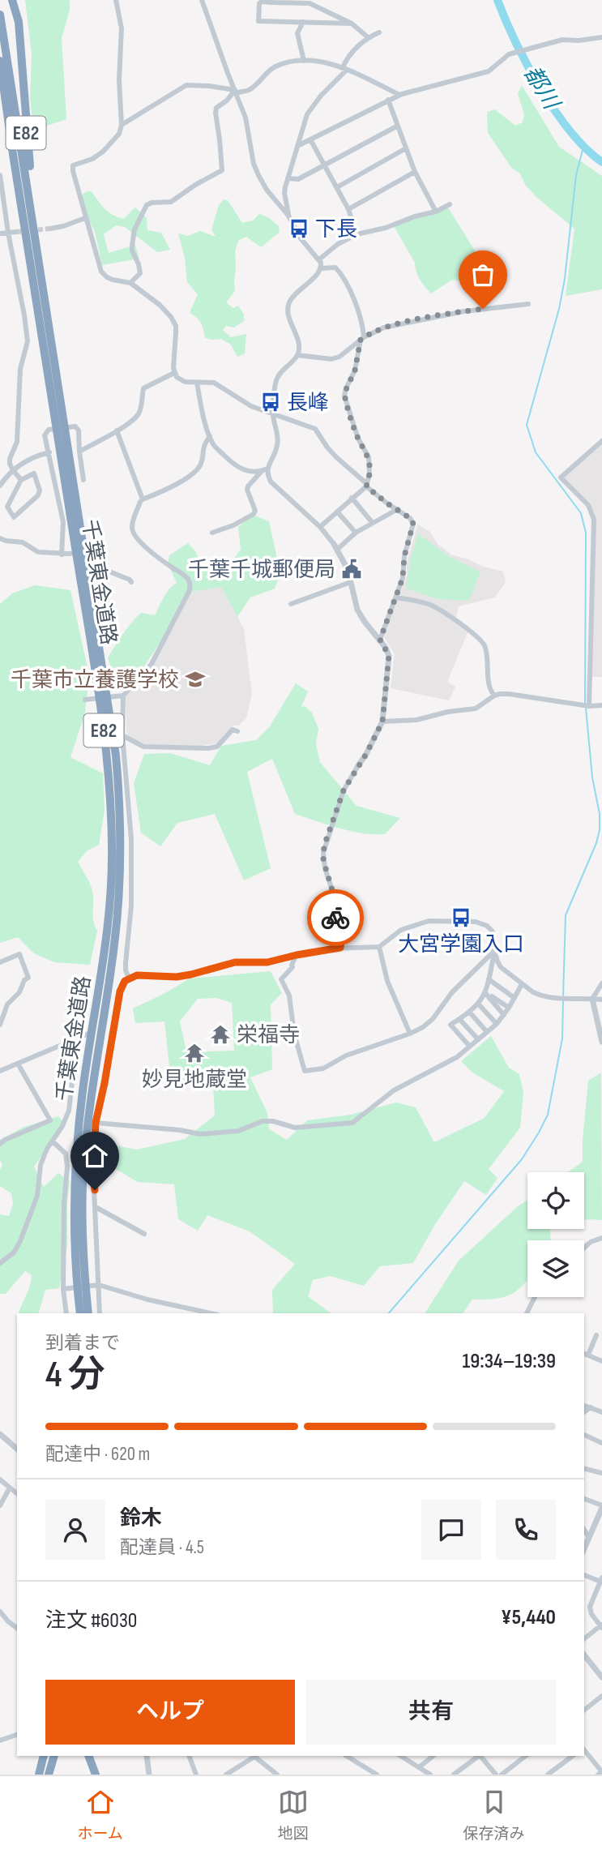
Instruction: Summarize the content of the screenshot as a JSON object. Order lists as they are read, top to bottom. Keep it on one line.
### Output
{"streets":{"highway":["E82","千葉東金道路"]},"crossings":[["E82","千葉東金道路"]],"water":["都川"],"places":{"bus stop":["下長","長峰","大宮学園入口"],"public building":["千葉千城郵便局"],"school or university":["千葉市立養護学校"],"temple":["栄福寺","妙見地蔵堂"]},"page":{"heading":["4 分","到着まで","19:34–19:39"],"panel":["鈴木","配達員 · 4.5","注文 #6030","¥5,440"],"bar":"配達中 · 620 m","buttons":["ヘルプ","共有"],"tabs":["ホーム","地図","保存済み"]}}
